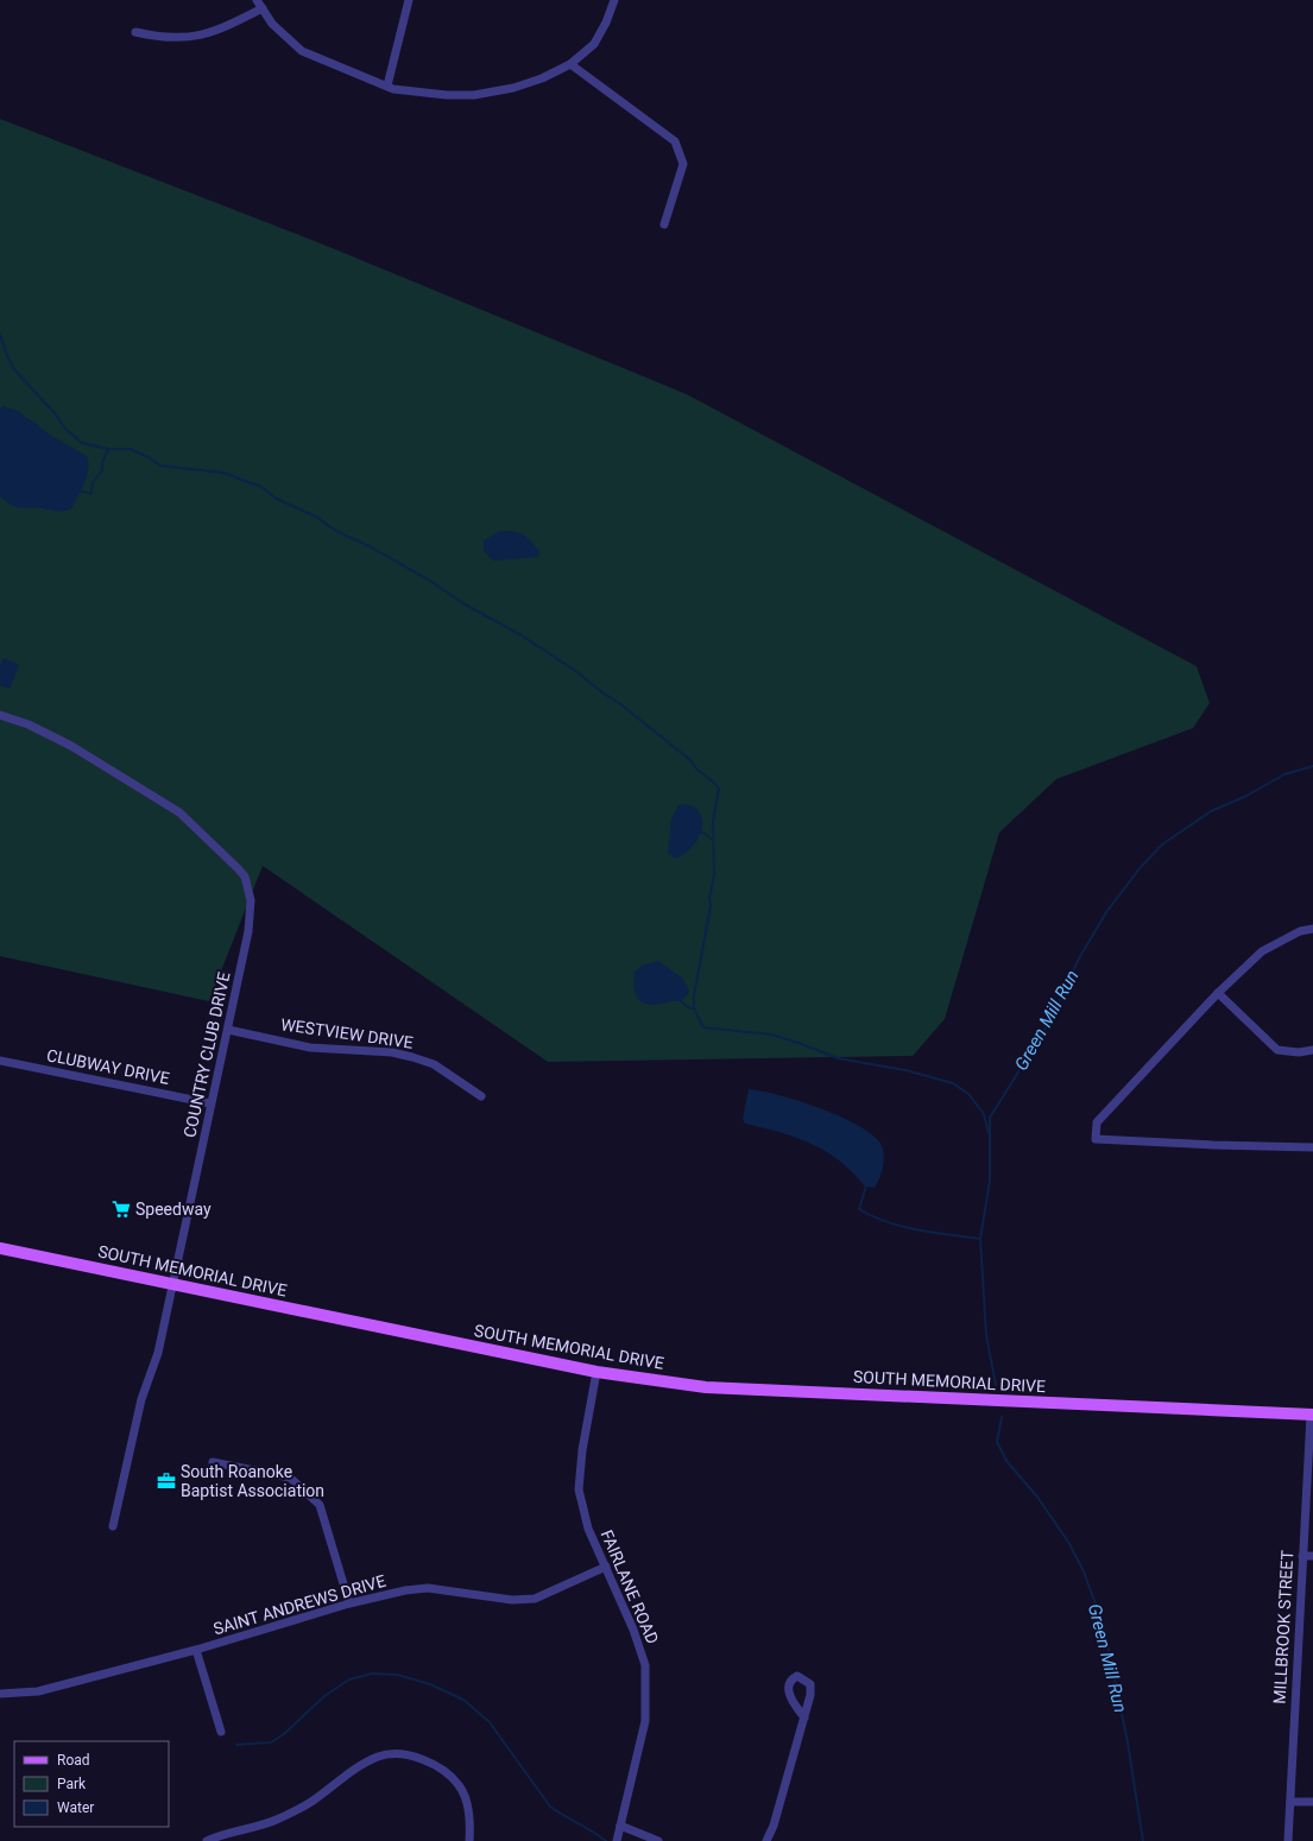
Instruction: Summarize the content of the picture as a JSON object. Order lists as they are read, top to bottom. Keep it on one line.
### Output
{"streets":{"main road":["SOUTH MEMORIAL DRIVE"],"street":["WESTVIEW DRIVE","COUNTRY CLUB DRIVE","CLUBWAY DRIVE","FAIRLANE ROAD","SAINT ANDREWS DRIVE","MILLBROOK STREET"]},"crossings":[["WESTVIEW DRIVE","COUNTRY CLUB DRIVE"],["COUNTRY CLUB DRIVE","CLUBWAY DRIVE"],["COUNTRY CLUB DRIVE","SOUTH MEMORIAL DRIVE"],["SOUTH MEMORIAL DRIVE","FAIRLANE ROAD"],["SOUTH MEMORIAL DRIVE","MILLBROOK STREET"],["FAIRLANE ROAD","SAINT ANDREWS DRIVE"]],"water":["Green Mill Run"],"places":{"supermarket":["Speedway"],"office":["South Roanoke Baptist Association"]},"legend":["Road","Park","Water"]}
